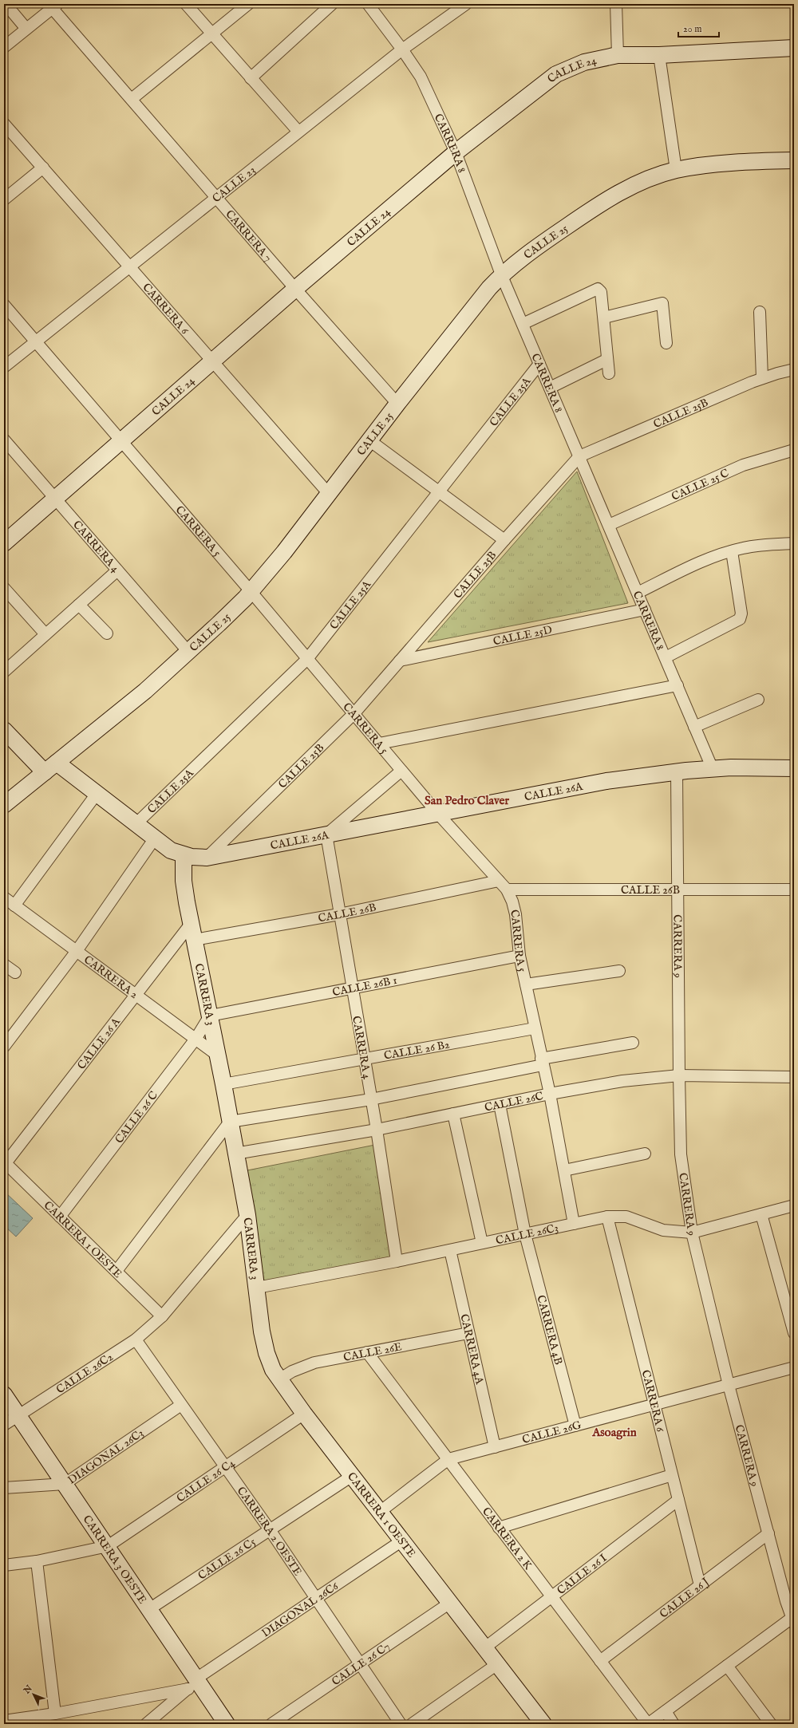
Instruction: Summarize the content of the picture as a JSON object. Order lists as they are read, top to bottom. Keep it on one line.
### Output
{"streets":{"street":["CALLE 24","CARRERA 8","CALLE 23","CARRERA 7","CALLE 25","CARRERA 6","CALLE 25A","CALLE 25B","CALLE 25 C","CARRERA 5","CARRERA 4","CALLE 25D","CALLE 26A","CALLE 26B","CARRERA 9","CARRERA 2","CALLE 26B 1","CARRERA 3","CALLE 26 A","CALLE 26 B2","CALLE 26C","CALLE 26 C","CALLE 26C3","CARRERA 1 OESTE","CARRERA 4B","CARRERA 4A","CALLE 26E","CALLE 26C2","CALLE 26G","DIAGONAL 26C3","CALLE 26 C4","CARRERA 2 OESTE","CARRERA 2 K","CARRERA 3 OESTE","CALLE 26 C5","CALLE 26 I","CALLE 26 J","DIAGONAL 26C6","CALLE 26 C7"]},"crossings":[["CALLE 24","CARRERA 8"],["CALLE 24","CARRERA 7"],["CALLE 24","CARRERA 6"],["CALLE 24","CARRERA 5"],["CALLE 24","CARRERA 4"],["CARRERA 8","CALLE 23"],["CARRERA 8","CALLE 25"],["CARRERA 8","CALLE 25A"],["CARRERA 8","CALLE 25B"],["CARRERA 8","CALLE 25 C"],["CARRERA 8","CALLE 25D"],["CARRERA 8","CALLE 26A"],["CALLE 23","CARRERA 7"],["CALLE 23","CARRERA 6"],["CALLE 23","CARRERA 5"],["CARRERA 7","CALLE 25"],["CALLE 25","CARRERA 6"],["CALLE 25","CARRERA 5"],["CALLE 25","CARRERA 4"],["CARRERA 6","CALLE 26C3"],["CARRERA 6","CALLE 26G"],["CARRERA 6","CALLE 26 I"],["CARRERA 6","CALLE 26 J"],["CALLE 25A","CARRERA 5"],["CALLE 25B","CARRERA 5"],["CALLE 25B","CALLE 25D"],["CALLE 25B","CALLE 26A"],["CARRERA 5","CALLE 26A"],["CARRERA 5","CALLE 26B"],["CARRERA 5","CALLE 26B 1"],["CARRERA 5","CALLE 26 B2"],["CARRERA 5","CALLE 26C"],["CARRERA 5","CALLE 26C3"],["CARRERA 4","CALLE 26A"],["CARRERA 4","CALLE 26B"],["CARRERA 4","CALLE 26B 1"],["CARRERA 4","CALLE 26 B2"],["CARRERA 4","CALLE 26C"],["CARRERA 4","CALLE 26C3"],["CALLE 26A","CARRERA 9"],["CALLE 26A","CARRERA 3"],["CALLE 26B","CARRERA 9"],["CALLE 26B","CARRERA 3"],["CARRERA 9","CALLE 26C"],["CARRERA 9","CALLE 26C3"],["CARRERA 9","CALLE 26G"],["CARRERA 9","CALLE 26 J"],["CARRERA 2","CARRERA 3"],["CARRERA 2","CALLE 26 A"],["CARRERA 2","CALLE 26 C"],["CALLE 26B 1","CARRERA 3"],["CALLE 26B 1","CALLE 26 C"],["CARRERA 3","CALLE 26 A"],["CARRERA 3","CALLE 26 B2"],["CARRERA 3","CALLE 26C"],["CARRERA 3","CALLE 26 C"],["CARRERA 3","CALLE 26C3"],["CARRERA 3","CARRERA 1 OESTE"],["CALLE 26 A","CARRERA 1 OESTE"],["CALLE 26C","CARRERA 4B"],["CALLE 26 C","CARRERA 1 OESTE"],["CALLE 26C3","CARRERA 1 OESTE"],["CALLE 26C3","CARRERA 4B"],["CALLE 26C3","CARRERA 4A"],["CARRERA 1 OESTE","CALLE 26E"],["CARRERA 1 OESTE","CALLE 26C2"],["CARRERA 1 OESTE","CALLE 26G"],["CARRERA 1 OESTE","CALLE 26 C4"],["CARRERA 1 OESTE","CALLE 26 C5"],["CARRERA 1 OESTE","CALLE 26 I"],["CARRERA 1 OESTE","DIAGONAL 26C6"],["CARRERA 1 OESTE","CALLE 26 C7"],["CARRERA 4B","CALLE 26G"],["CARRERA 4A","CALLE 26E"],["CARRERA 4A","CALLE 26G"],["CALLE 26E","CARRERA 2 K"],["CALLE 26C2","CARRERA 2 OESTE"],["CALLE 26C2","CARRERA 3 OESTE"],["CALLE 26G","CARRERA 2 K"],["DIAGONAL 26C3","CARRERA 2 OESTE"],["DIAGONAL 26C3","CARRERA 3 OESTE"],["CALLE 26 C4","CARRERA 2 OESTE"],["CALLE 26 C4","CARRERA 3 OESTE"],["CARRERA 2 OESTE","CALLE 26 C5"],["CARRERA 2 OESTE","DIAGONAL 26C6"],["CARRERA 2 OESTE","CALLE 26 C7"],["CARRERA 2 K","CALLE 26 I"],["CARRERA 2 K","CALLE 26 J"],["CARRERA 3 OESTE","CALLE 26 C5"],["CARRERA 3 OESTE","DIAGONAL 26C6"]],"districts":["San Pedro Claver","Asoagrin"],"scale_bar":"20 m","north":"top left"}
